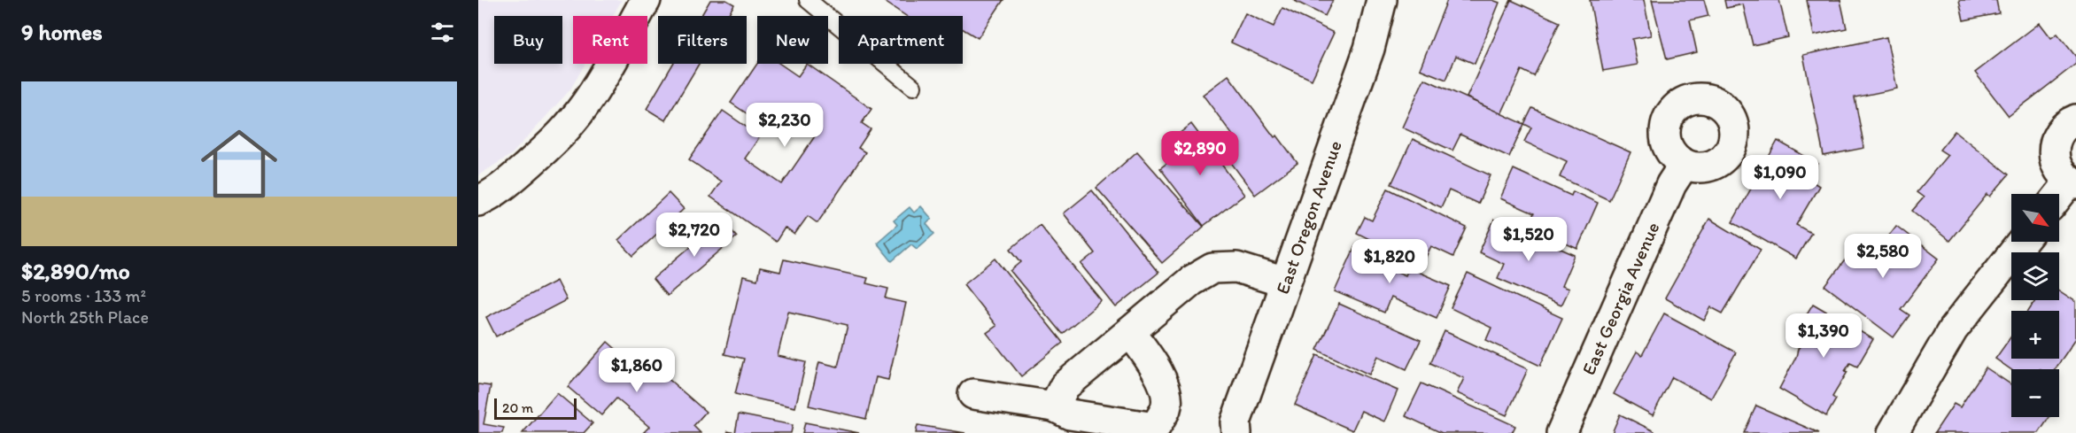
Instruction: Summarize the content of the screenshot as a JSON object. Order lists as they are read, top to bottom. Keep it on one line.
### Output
{"streets":{"street":["East Oregon Avenue","East Georgia Avenue"]},"scale_bar":"20 m","north":"bottom right","page":{"heading":"9 homes","chip":["Buy","Rent","Filters","New","Apartment"],"list":[{"name":"$2,890/mo","note":"5 rooms · 133 m² · North 25th Place"}],"price":["$2,230","$2,890","$1,090","$2,720","$1,520","$2,580","$1,820","$1,390","$1,860"],"map_buttons":["+","−"],"scale":"20 m"}}
